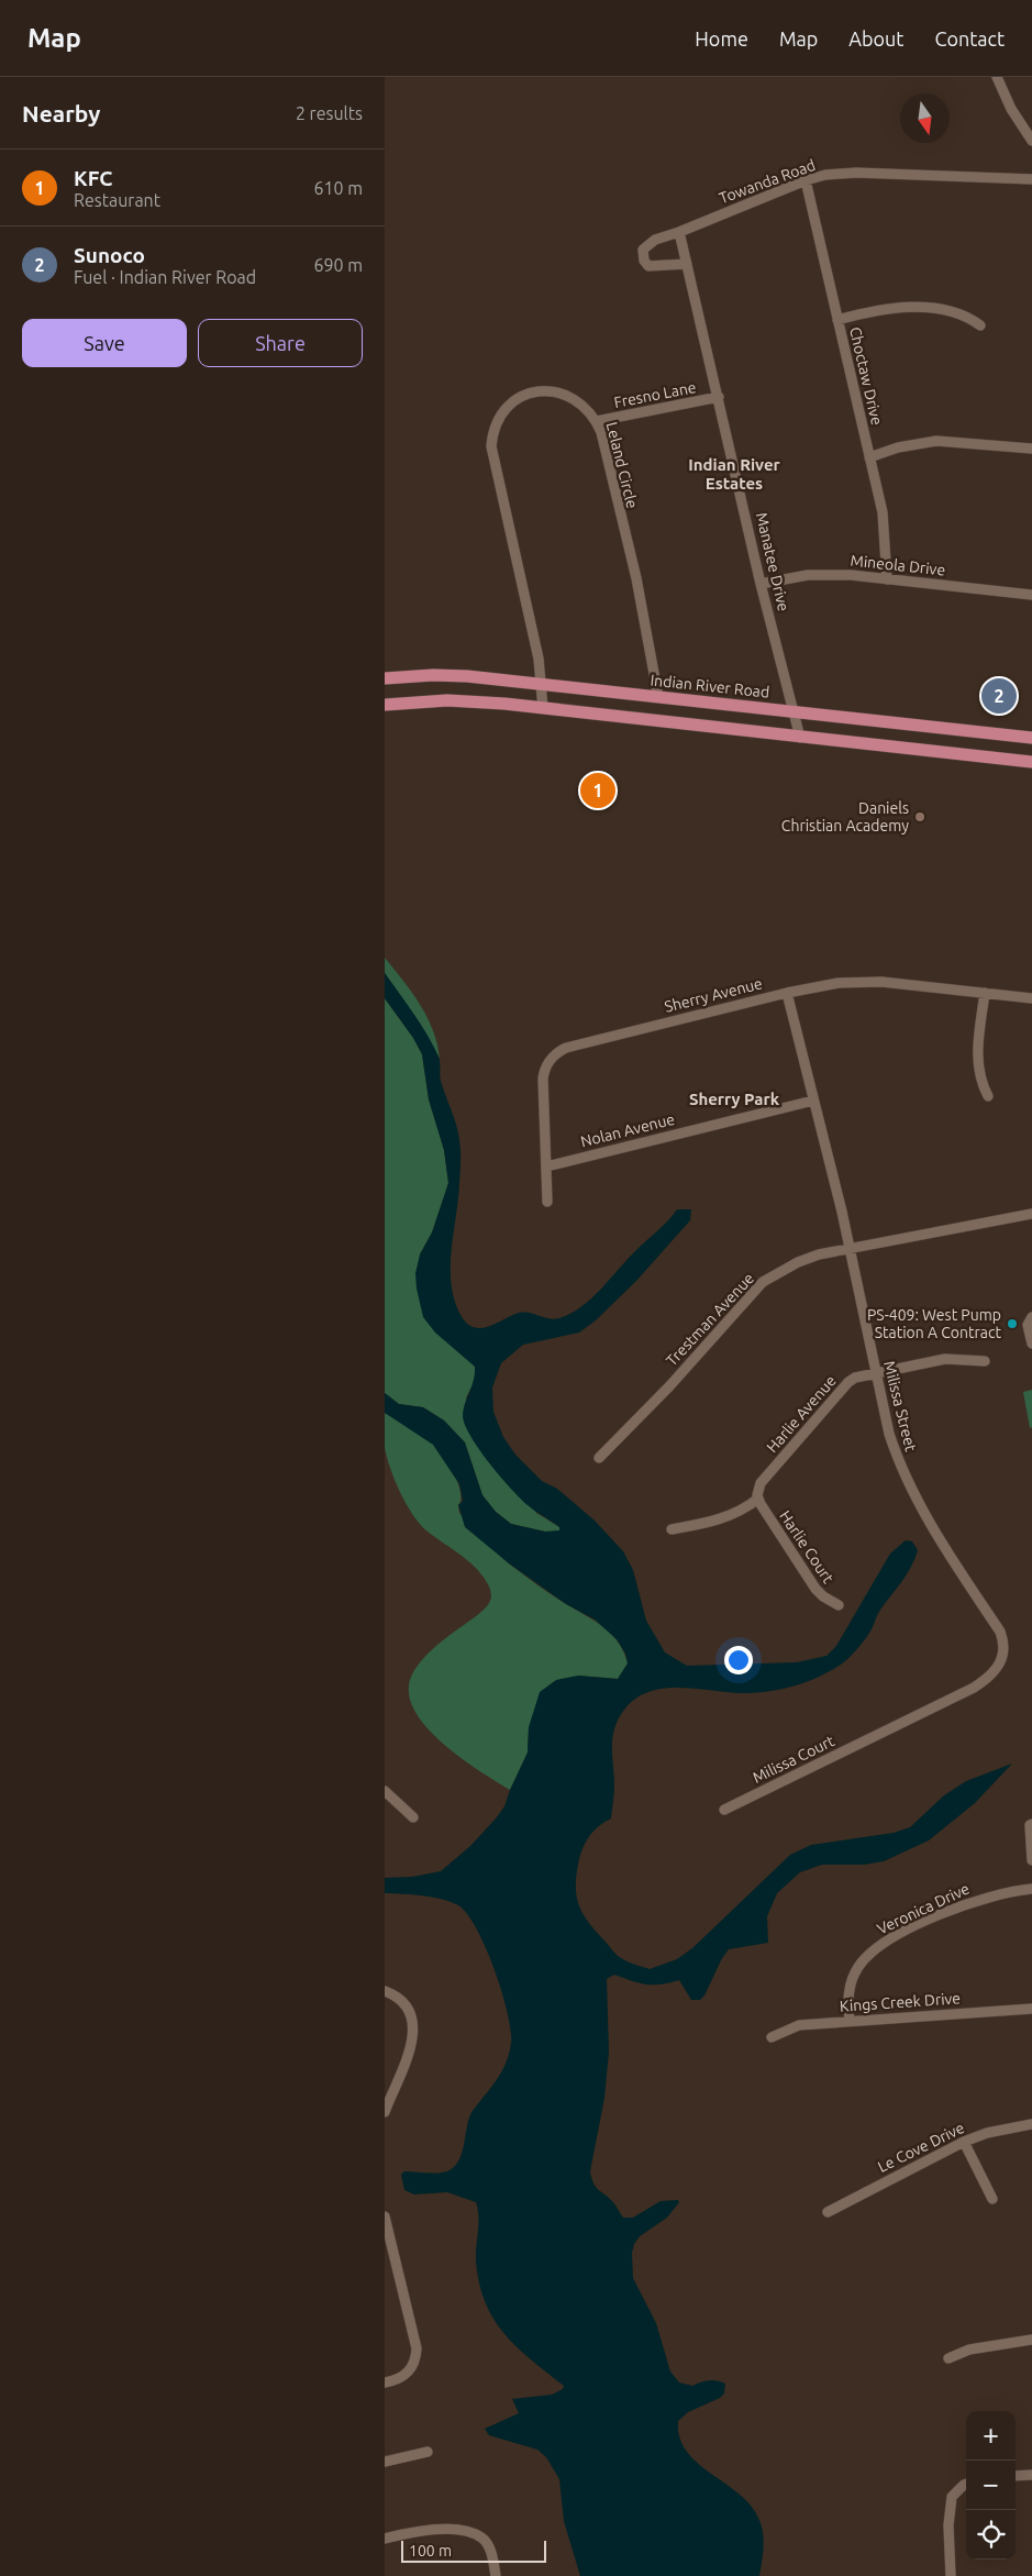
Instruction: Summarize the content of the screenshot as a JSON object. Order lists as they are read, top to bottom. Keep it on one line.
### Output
{"streets":{"main road":["Indian River Road"],"street":["Towanda Road","Choctaw Drive","Fresno Lane","Leland Circle","Manatee Drive","Mineola Drive","Sherry Avenue","Nolan Avenue","Trestman Avenue","Milissa Street","Harlie Avenue","Harlie Court","Milissa Court","Veronica Drive","Kings Creek Drive","Le Cove Drive"]},"crossings":[["Towanda Road","Choctaw Drive"],["Towanda Road","Manatee Drive"],["Choctaw Drive","Mineola Drive"],["Fresno Lane","Leland Circle"],["Fresno Lane","Manatee Drive"],["Leland Circle","Indian River Road"],["Manatee Drive","Mineola Drive"],["Manatee Drive","Indian River Road"],["Sherry Avenue","Nolan Avenue"],["Sherry Avenue","Milissa Street"],["Nolan Avenue","Milissa Street"],["Trestman Avenue","Milissa Street"],["Milissa Street","Harlie Avenue"],["Milissa Street","Milissa Court"],["Harlie Avenue","Harlie Court"],["Veronica Drive","Kings Creek Drive"]],"districts":["Indian River Estates","Sherry Park"],"places":["Daniels Christian Academy","PS-409: West Pump Station A Contract"],"scale_bar":"100 m","north":"bottom","page":{"header":"Map","nav":["Home","Map","About","Contact"],"heading":["Nearby","2 results"],"list":[{"mark":"1","name":"KFC","note":"Restaurant","value":"610 m"},{"mark":"2","name":"Sunoco","note":"Fuel · Indian River Road","value":"690 m"}],"buttons":["Save","Share"],"pins":["2","1"],"map_buttons":["+","−"],"scale":"100 m"}}
